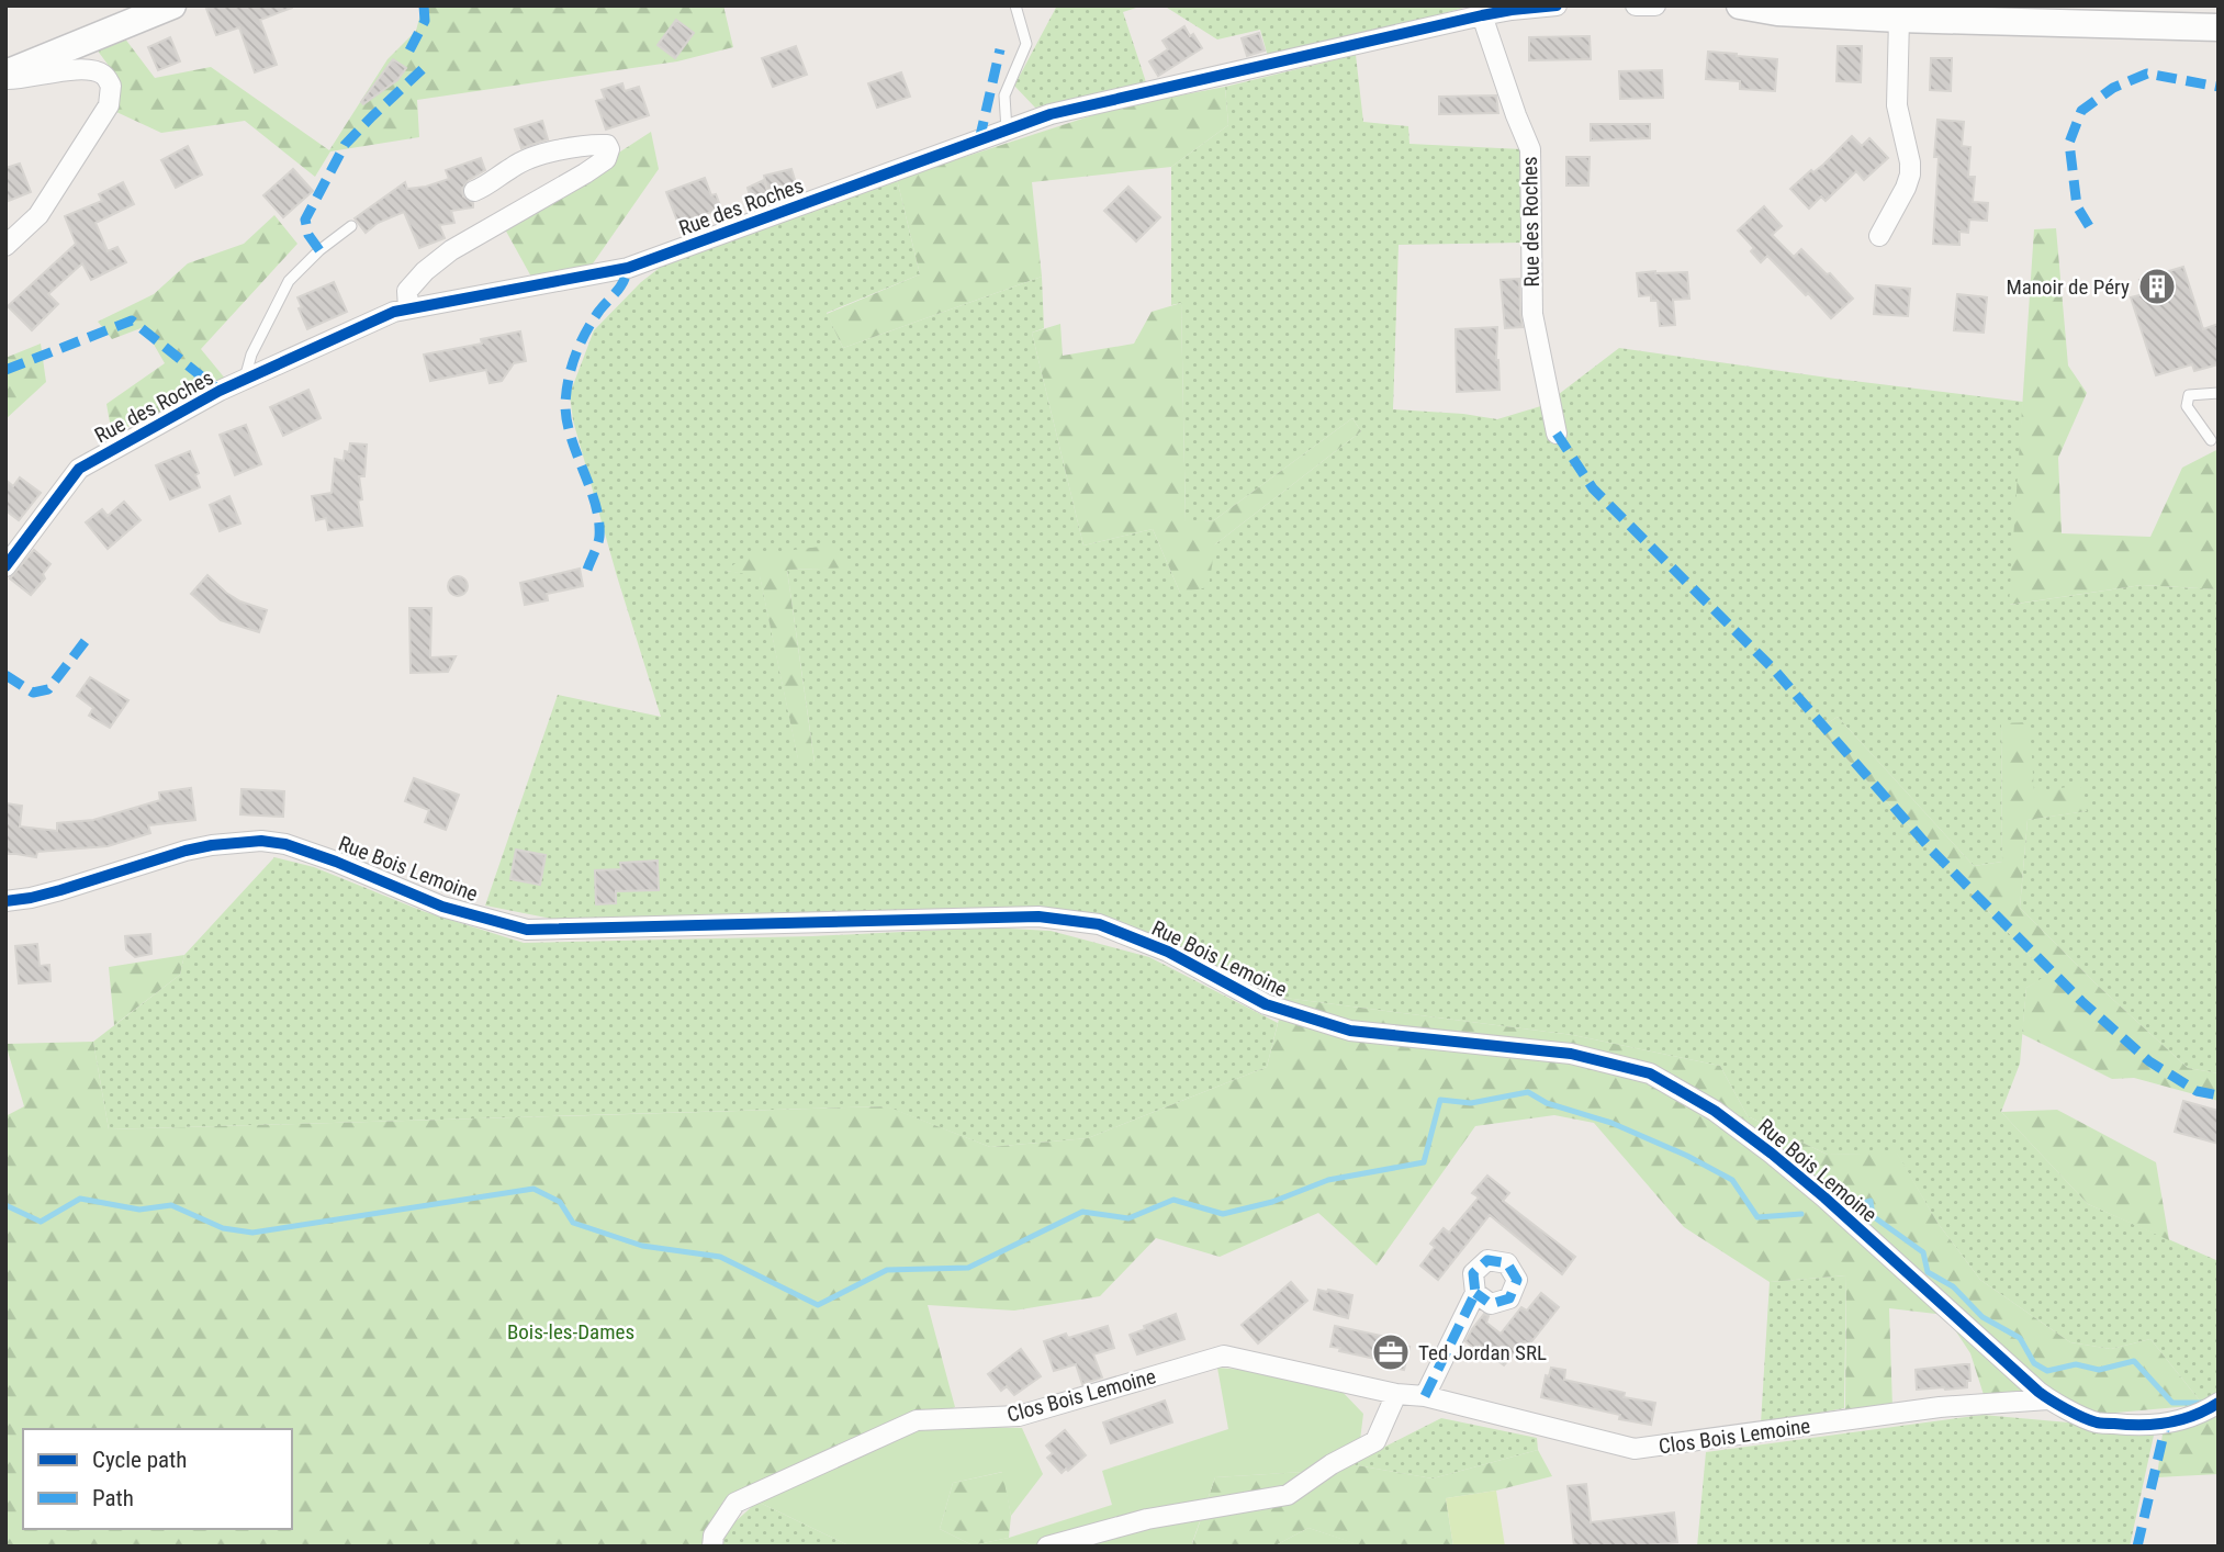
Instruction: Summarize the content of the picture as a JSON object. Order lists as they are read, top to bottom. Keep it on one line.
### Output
{"streets":{"street":["Rue des Roches","Rue Bois Lemoine","Clos Bois Lemoine"]},"crossings":[["Rue Bois Lemoine","Clos Bois Lemoine"]],"parks":["Bois-les-Dames"],"places":{"building":["Manoir de Péry"],"office":["Ted Jordan SRL"]},"legend":["Cycle path","Path"]}
